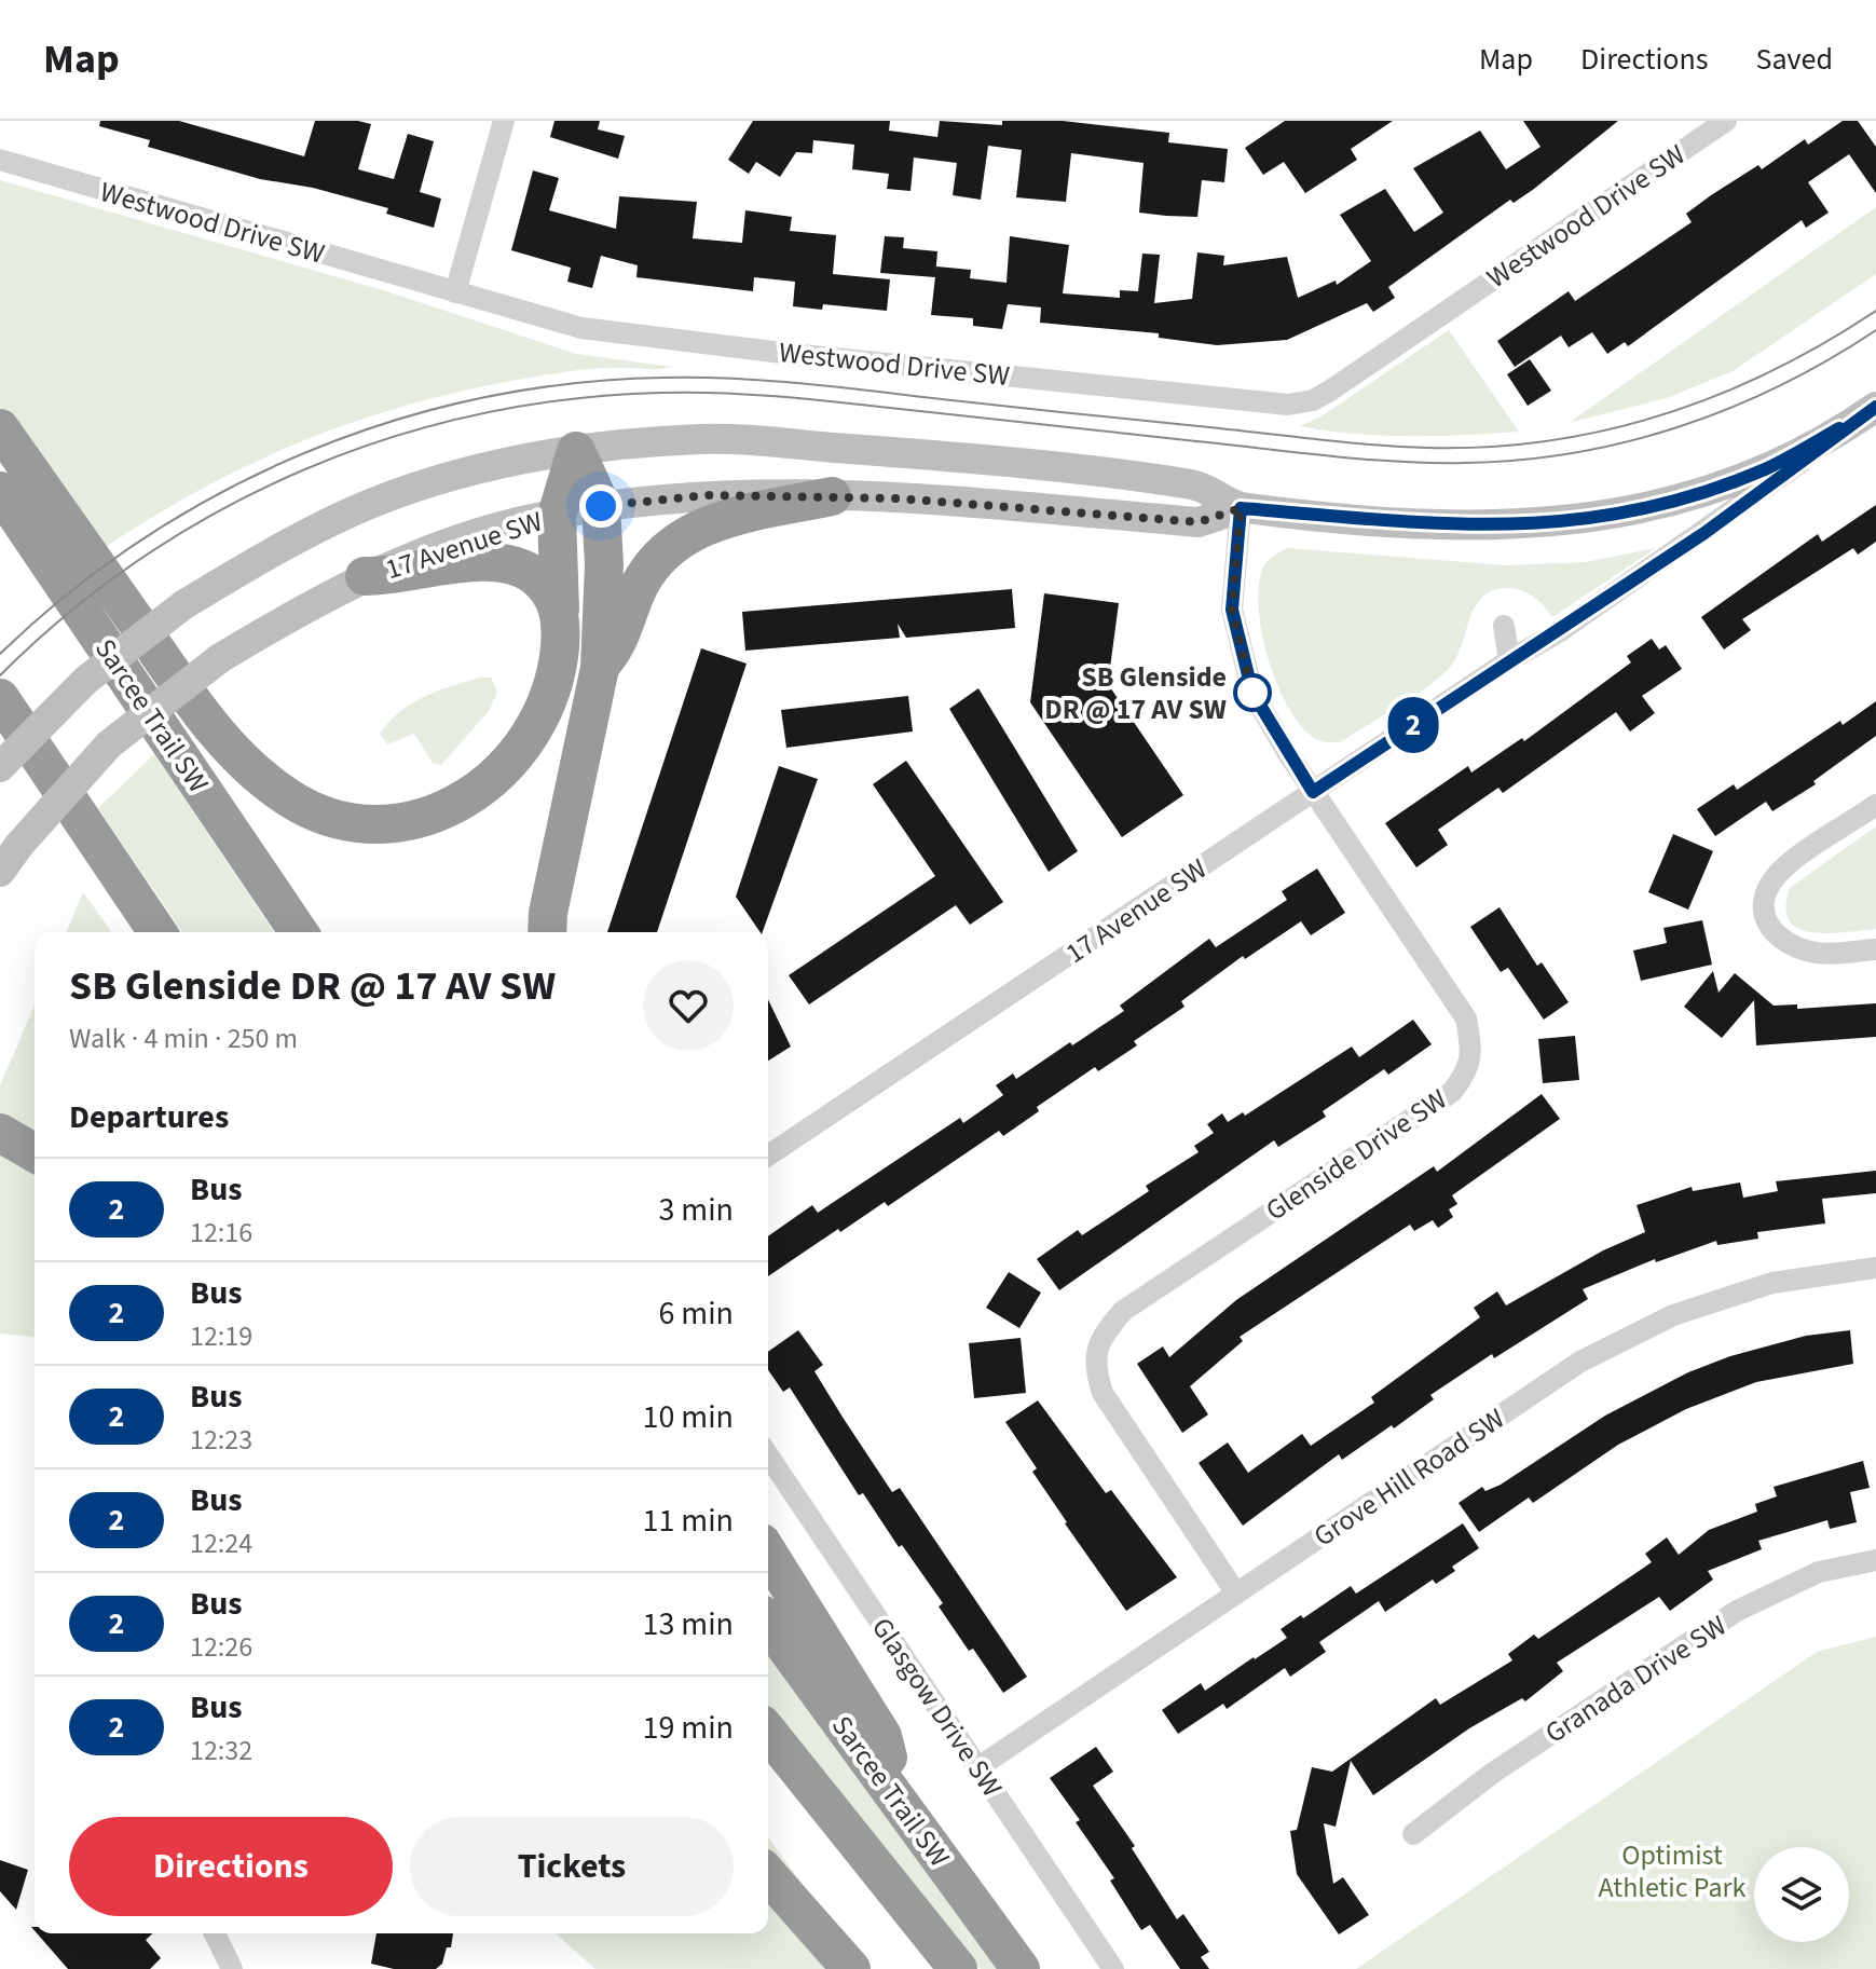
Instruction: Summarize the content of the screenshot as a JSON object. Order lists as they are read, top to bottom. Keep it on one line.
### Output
{"streets":{"highway":["Sarcee Trail SW"],"main road":["17 Avenue SW"],"street":["Westwood Drive SW","Glenside Drive SW","Grove Hill Road SW","Granada Drive SW","Glasgow Drive SW"]},"crossings":[["17 Avenue SW","Glenside Drive SW"],["Glenside Drive SW","Grove Hill Road SW"],["Grove Hill Road SW","Glasgow Drive SW"]],"parks":["Optimist Athletic Park"],"places":["SB Glenside DR @ 17 AV SW"],"lines":["bus line 2"],"page":{"header":"Map","nav":["Map","Directions","Saved"],"on_map":"2","heading":[["SB Glenside DR @ 17 AV SW","Walk · 4 min · 250 m"],"Departures"],"list":[{"mark":"2","name":"Bus","note":"12:16","value":"3 min"},{"mark":"2","name":"Bus","note":"12:19","value":"6 min"},{"mark":"2","name":"Bus","note":"12:23","value":"10 min"},{"mark":"2","name":"Bus","note":"12:24","value":"11 min"},{"mark":"2","name":"Bus","note":"12:26","value":"13 min"},{"mark":"2","name":"Bus","note":"12:32","value":"19 min"}],"buttons":["Directions","Tickets"]}}
